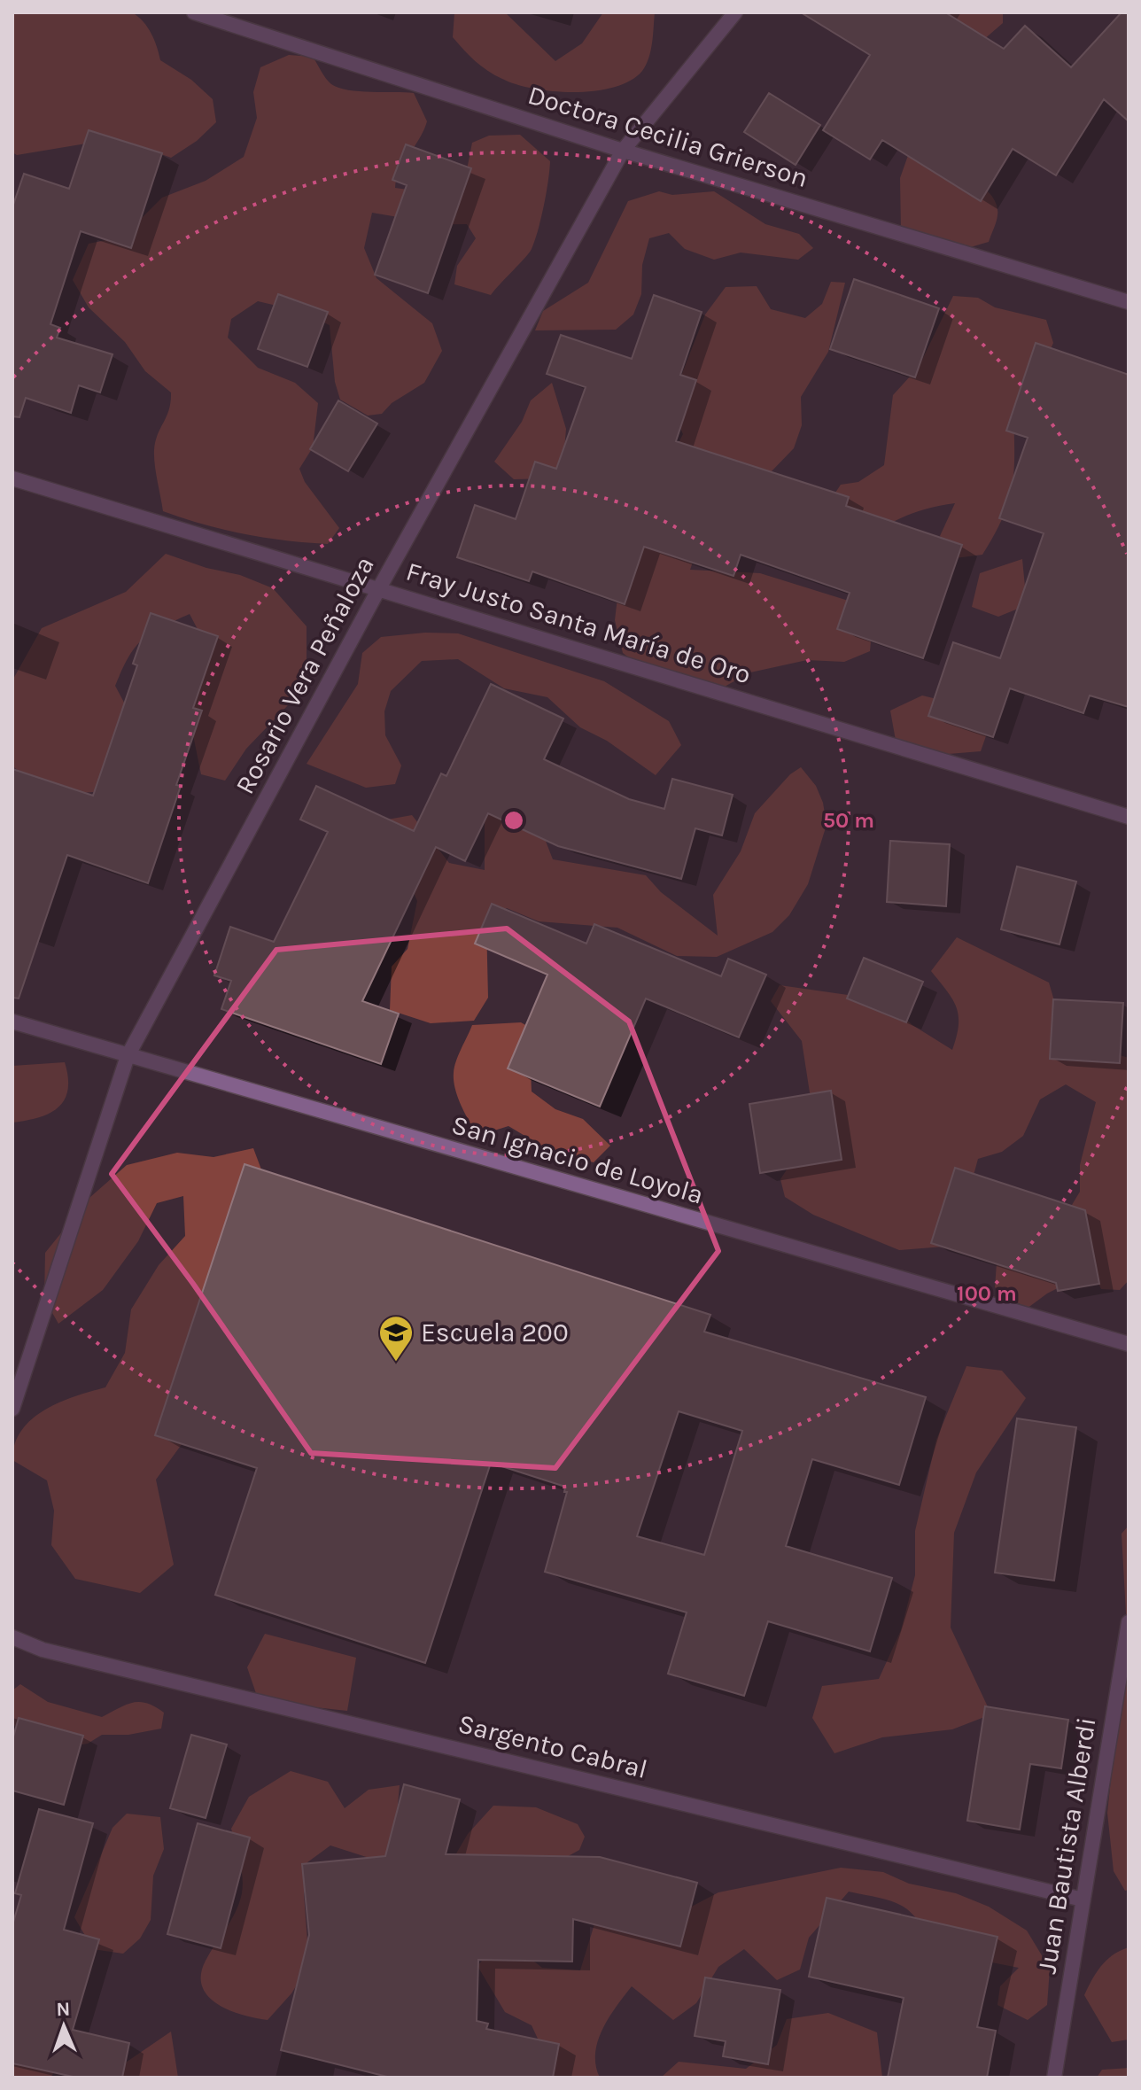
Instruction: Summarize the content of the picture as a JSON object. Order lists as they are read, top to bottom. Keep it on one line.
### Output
{"streets":{"street":["Doctora Cecilia Grierson","Fray Justo Santa María de Oro","Rosario Vera Peñaloza","San Ignacio de Loyola","Sargento Cabral","Juan Bautista Alberdi"]},"crossings":[["Doctora Cecilia Grierson","Rosario Vera Peñaloza"],["Fray Justo Santa María de Oro","Rosario Vera Peñaloza"],["Rosario Vera Peñaloza","San Ignacio de Loyola"],["Sargento Cabral","Juan Bautista Alberdi"]],"places":{"school or university":["Escuela 200"]},"north":"top","rings":["50 m","100 m"]}
